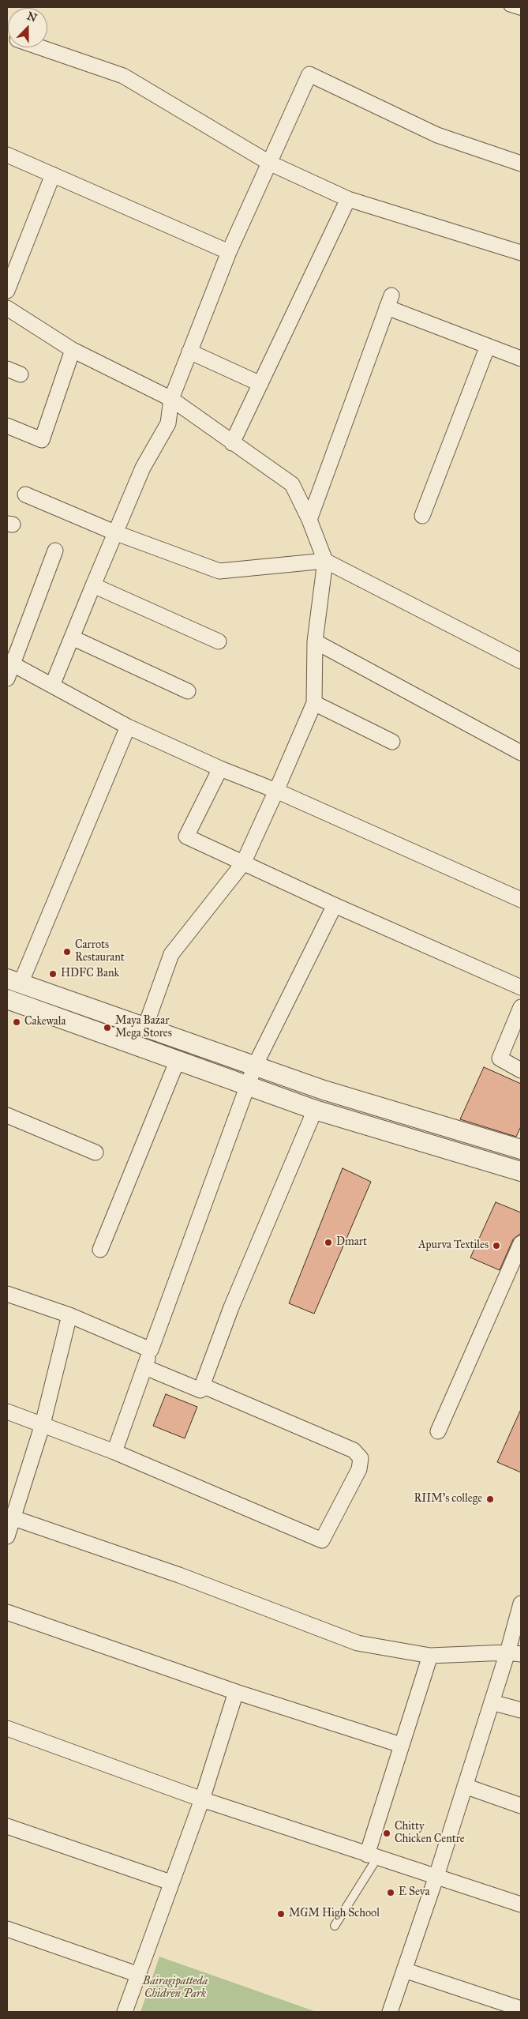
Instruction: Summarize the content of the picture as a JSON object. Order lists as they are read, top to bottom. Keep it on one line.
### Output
{"parks":["Bairagipatteda Chidren Park"],"places":["Carrots Restaurant","HDFC Bank","Cakewala","Maya Bazar Mega Stores","Dmart","Apurva Textiles","RIIM's college","Chitty Chicken Centre","E Seva","MGM High School"],"north":"top"}
